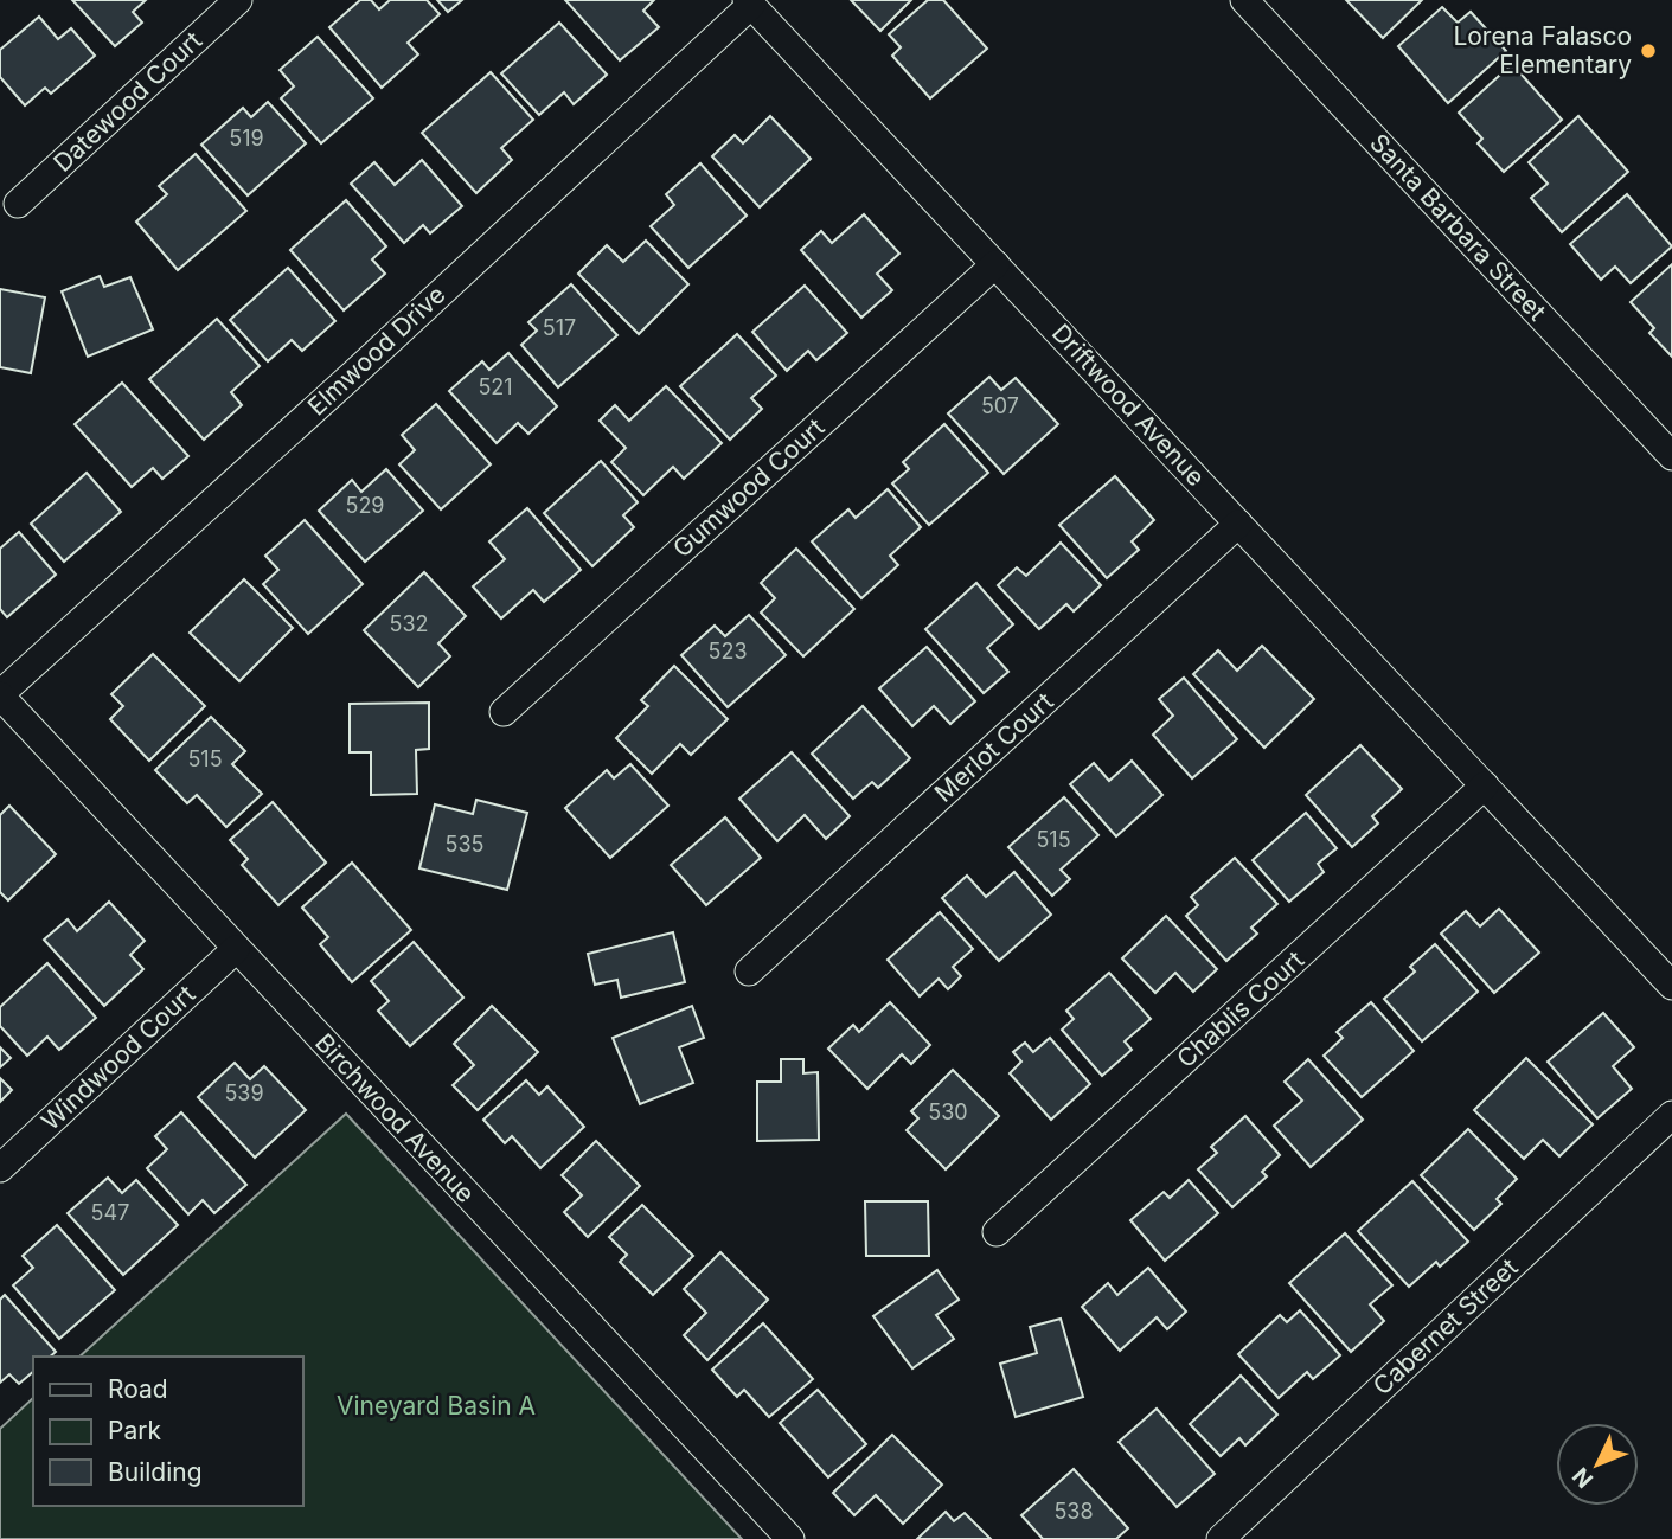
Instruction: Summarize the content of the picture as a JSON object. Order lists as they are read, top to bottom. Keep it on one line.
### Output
{"streets":{"street":["Datewood Court","Santa Barbara Street","Elmwood Drive","Driftwood Avenue","Gumwood Court","Merlot Court","Chablis Court","Windwood Court","Birchwood Avenue","Cabernet Street"]},"crossings":[["Elmwood Drive","Driftwood Avenue"],["Elmwood Drive","Birchwood Avenue"],["Driftwood Avenue","Gumwood Court"],["Driftwood Avenue","Merlot Court"],["Driftwood Avenue","Chablis Court"],["Windwood Court","Birchwood Avenue"]],"parks":["Vineyard Basin A"],"places":["Lorena Falasco Elementary"],"house_numbers":["519","517","521","507","529","532","523","515","515","535","539","530","547","538"],"legend":["Road","Park","Building"],"north":"bottom left"}
